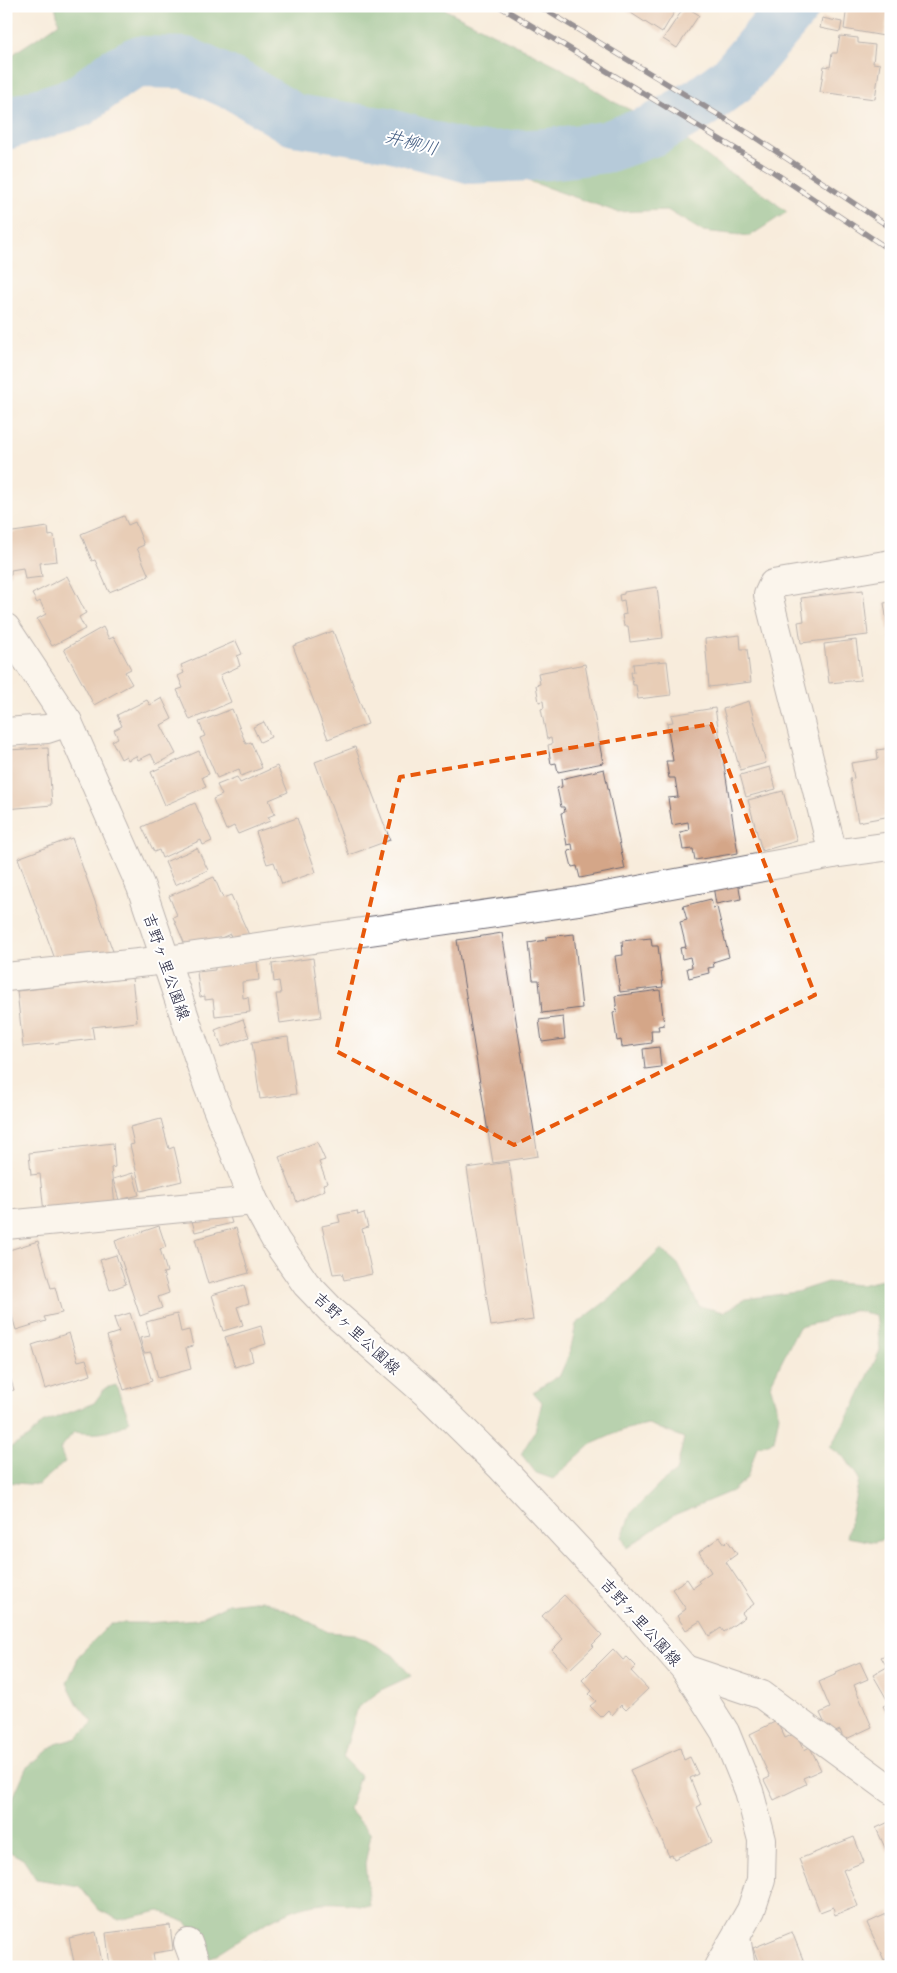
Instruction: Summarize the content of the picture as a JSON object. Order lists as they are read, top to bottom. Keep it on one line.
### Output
{"streets":{"main road":["吉野ヶ里公園線"]},"water":["井柳川"]}
